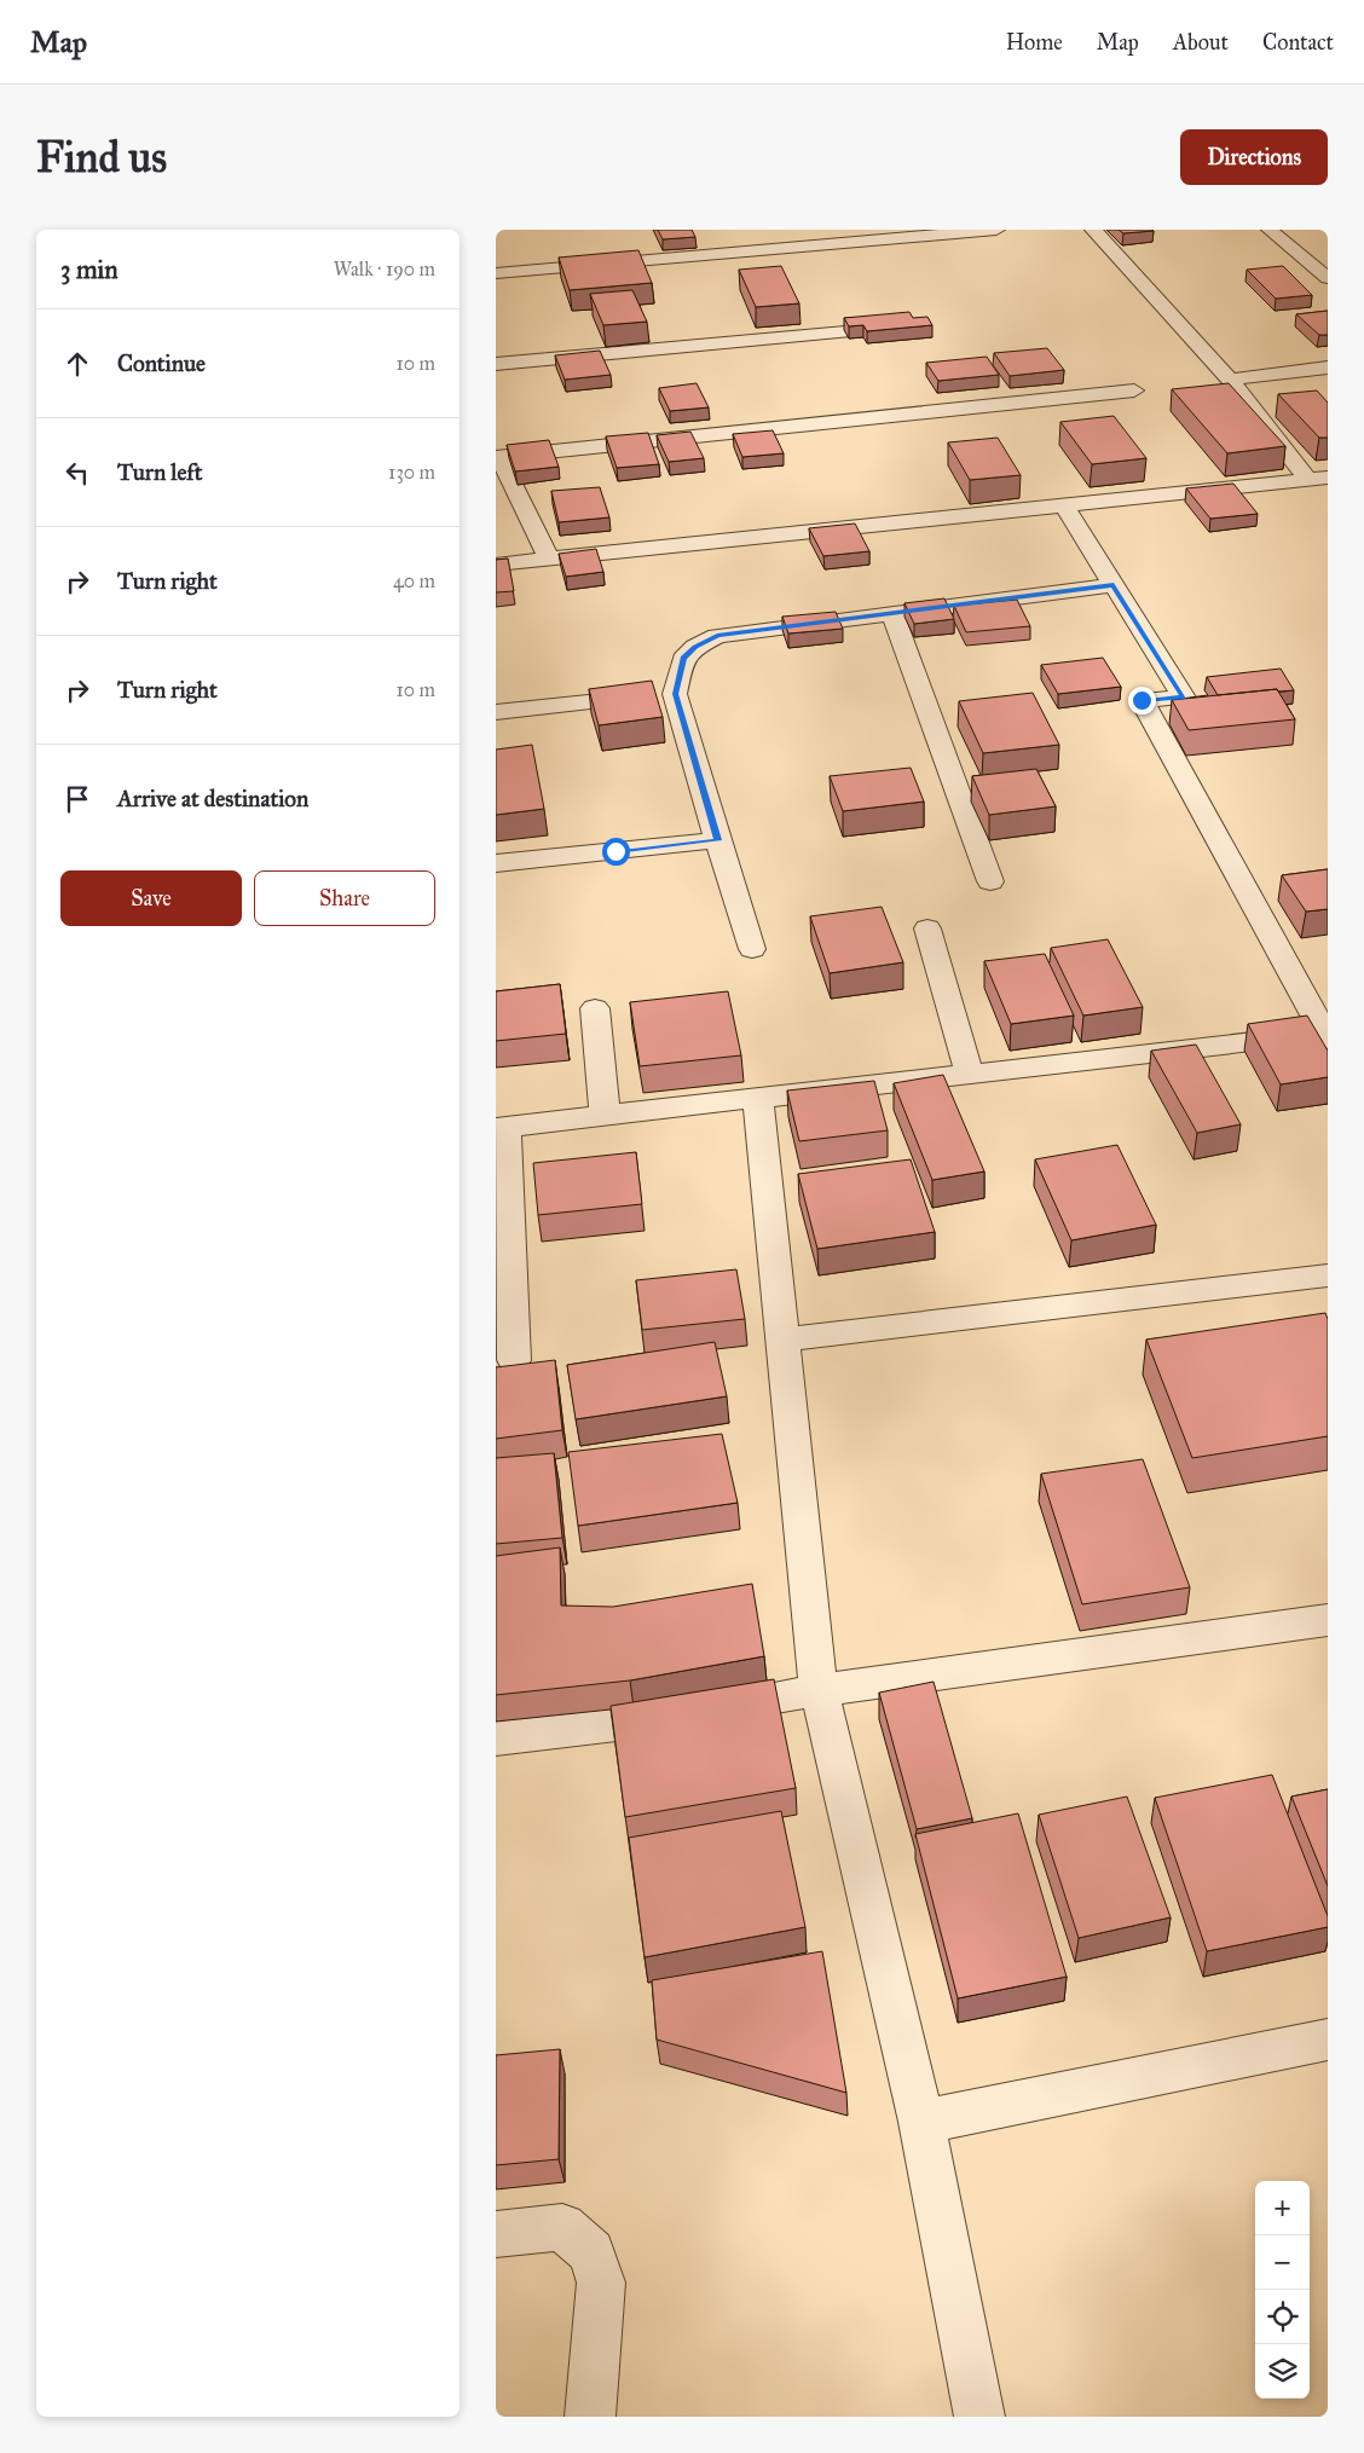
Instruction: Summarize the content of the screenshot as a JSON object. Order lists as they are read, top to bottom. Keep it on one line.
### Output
{"page":{"header":"Map","nav":["Home","Map","About","Contact"],"buttons":["Directions",["Save","Share"]],"title":"Find us","heading":["3 min","Walk · 190 m"],"list":[["Continue","10 m"],["Turn left","130 m"],["Turn right","40 m"],["Turn right","10 m"],"Arrive at destination"],"map_buttons":["+","−"]}}
